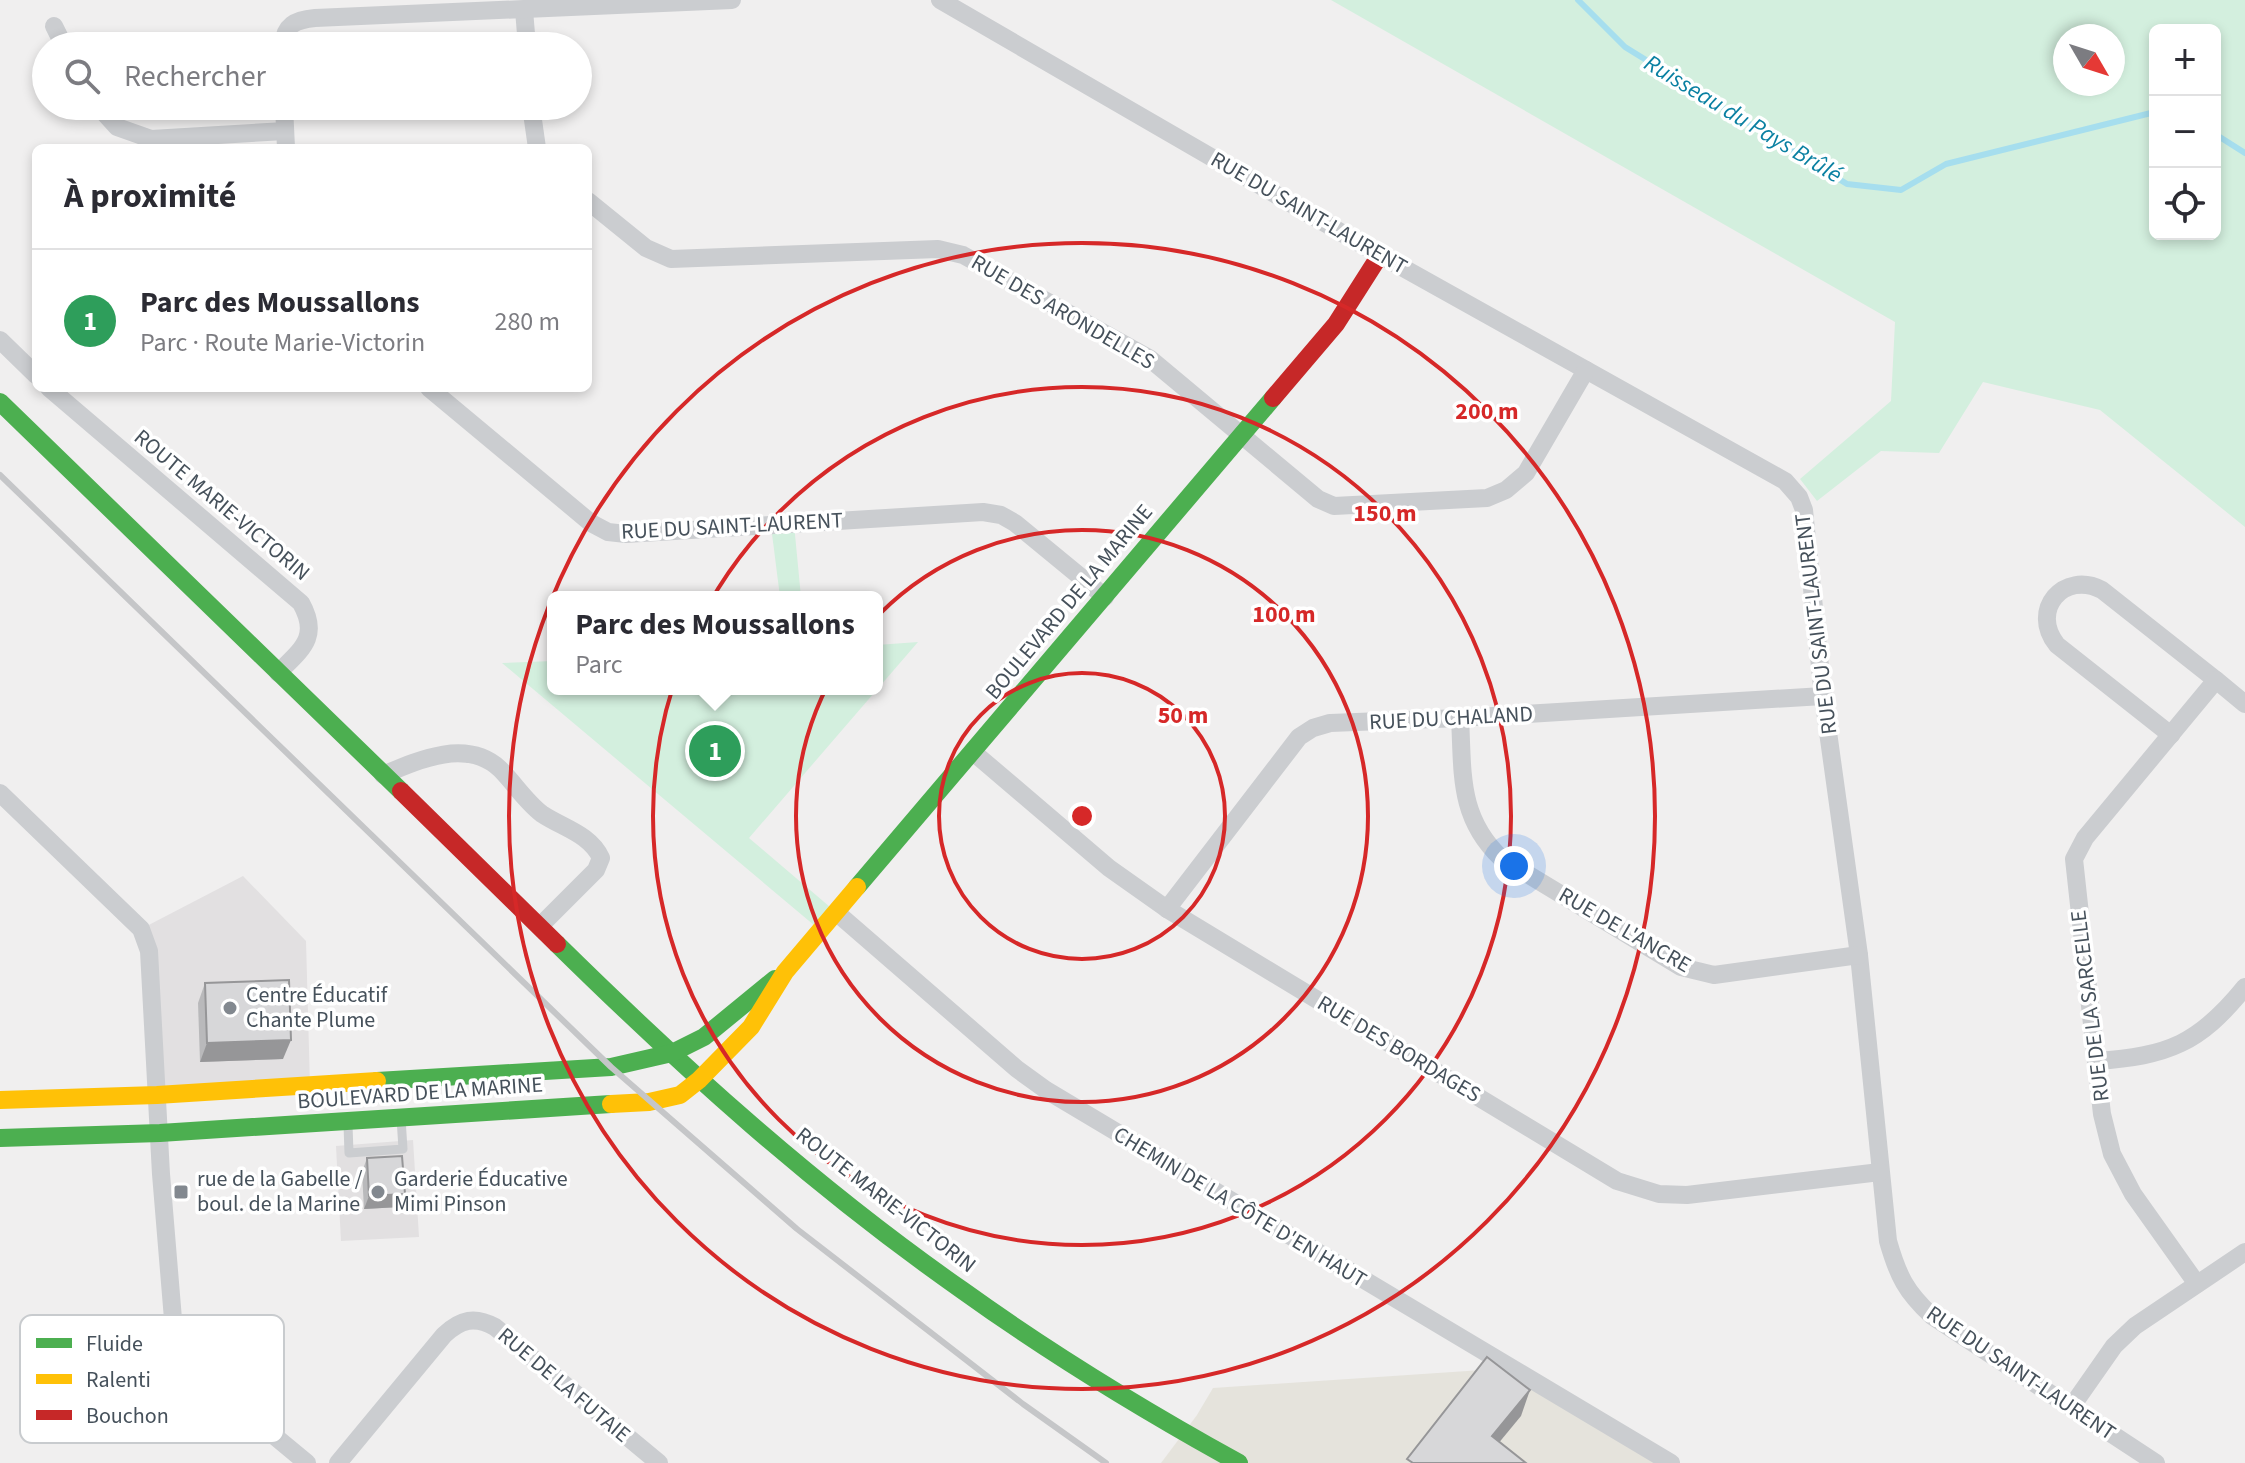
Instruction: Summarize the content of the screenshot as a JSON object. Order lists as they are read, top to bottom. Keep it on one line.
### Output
{"streets":{"street":["RUE DU SAINT-LAURENT","RUE DES ARONDELLES","ROUTE MARIE-VICTORIN","BOULEVARD DE LA MARINE","RUE DU CHALAND","RUE DE L'ANCRE","RUE DE LA SARCELLE","RUE DES BORDAGES","CHEMIN DE LA CÔTE D'EN HAUT","RUE DE LA FUTAIE"]},"crossings":[["RUE DU SAINT-LAURENT","RUE DES ARONDELLES"],["RUE DU SAINT-LAURENT","BOULEVARD DE LA MARINE"],["RUE DU SAINT-LAURENT","RUE DU CHALAND"],["RUE DU SAINT-LAURENT","RUE DE L'ANCRE"],["RUE DU SAINT-LAURENT","RUE DES BORDAGES"],["RUE DES ARONDELLES","BOULEVARD DE LA MARINE"],["ROUTE MARIE-VICTORIN","BOULEVARD DE LA MARINE"],["BOULEVARD DE LA MARINE","RUE DES BORDAGES"],["BOULEVARD DE LA MARINE","CHEMIN DE LA CÔTE D'EN HAUT"],["RUE DU CHALAND","RUE DE L'ANCRE"],["RUE DU CHALAND","RUE DES BORDAGES"]],"water":["Ruisseau du Pays Brûlé"],"places":{"other":["Centre Éducatif Chante Plume","Garderie Éducative Mimi Pinson"],"transit":["rue de la Gabelle / boul. de la Marine"]},"legend":["Fluide","Ralenti","Bouchon"],"north":"bottom right","page":{"map_buttons":["+","−"],"search":"Rechercher","heading":"À proximité","list":[{"mark":"1","name":"Parc des Moussallons","note":"Parc · Route Marie-Victorin","value":"280 m"}],"popup":["Parc des Moussallons","Parc"],"pins":"1"},"rings":["200 m","150 m","100 m","50 m"]}
